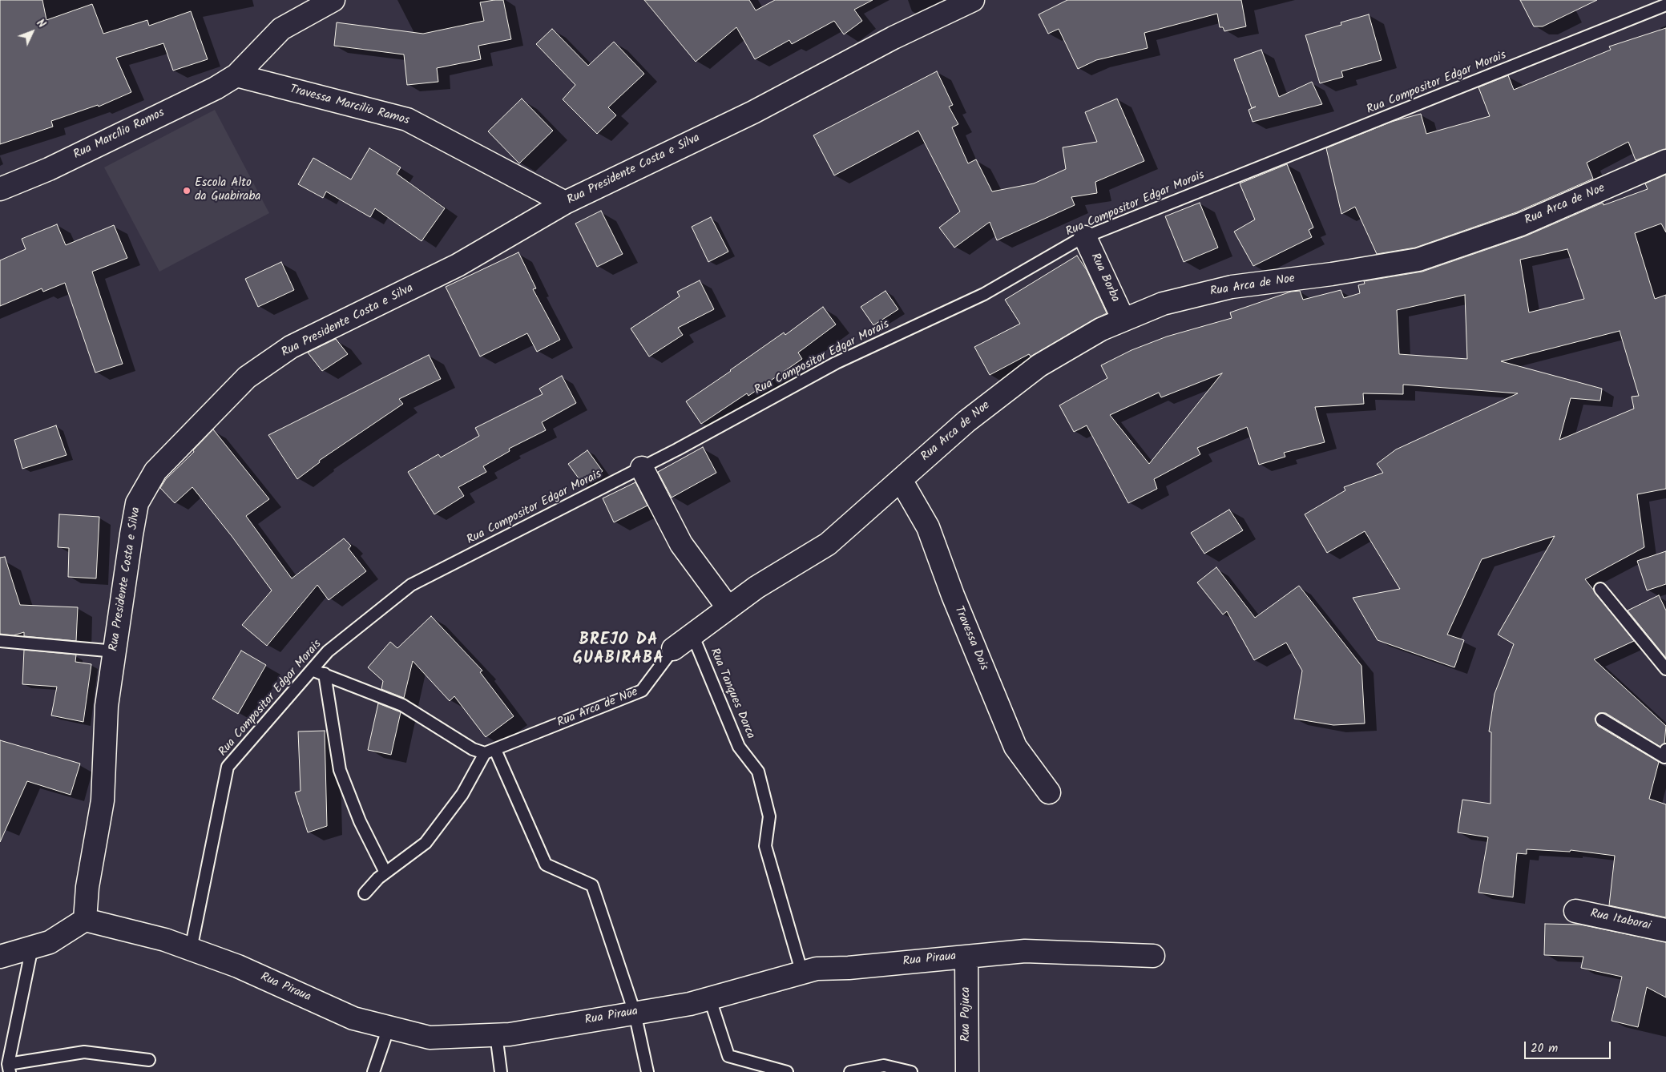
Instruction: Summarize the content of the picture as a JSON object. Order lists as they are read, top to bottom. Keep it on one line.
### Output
{"streets":{"street":["Travessa Marcilio Ramos","Rua Marcílio Ramos","Rua Presidente Costa e Silva","Rua Arca de Noe","Rua Borba","Travessa Dois","Rua Itaborai","Rua Piraua","Rua Pojuca"],"lane":["Rua Compositor Edgar Morais","Rua Tanques Darca"]},"crossings":[["Rua Compositor Edgar Morais","Rua Borba"],["Rua Compositor Edgar Morais","Rua Piraua"],["Travessa Marcilio Ramos","Rua Marcílio Ramos"],["Travessa Marcilio Ramos","Rua Presidente Costa e Silva"],["Rua Presidente Costa e Silva","Rua Piraua"],["Rua Arca de Noe","Rua Borba"],["Rua Arca de Noe","Travessa Dois"],["Rua Arca de Noe","Rua Tanques Darca"],["Rua Piraua","Rua Pojuca"]],"districts":["BREJO DA GUABIRABA"],"places":["Escola Alto da Guabiraba"],"scale_bar":"20 m","north":"top right"}
